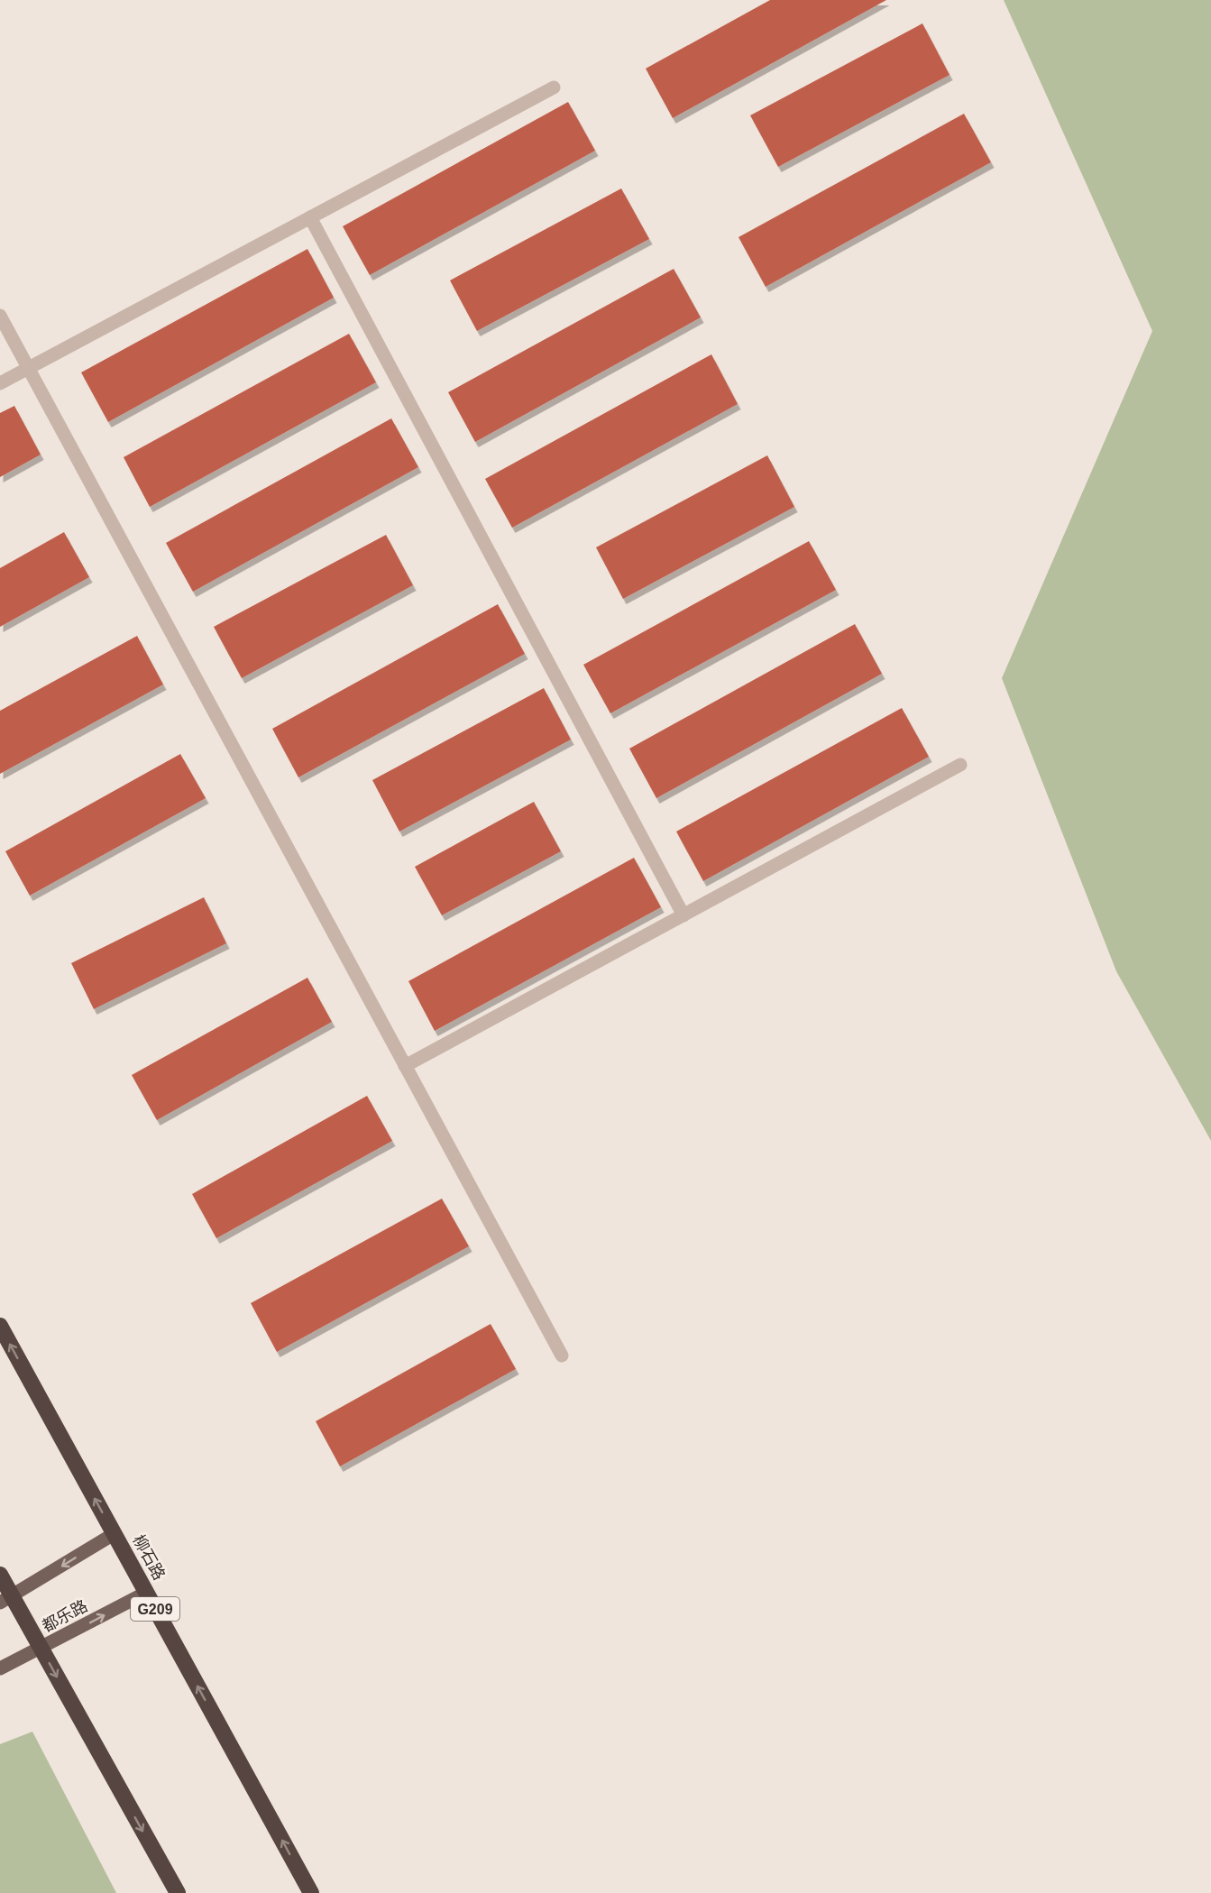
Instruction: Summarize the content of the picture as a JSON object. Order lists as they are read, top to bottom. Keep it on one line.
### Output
{"streets":{"highway":["柳石路","G209"],"main road":["都乐路"]},"crossings":[["柳石路","都乐路"]]}
